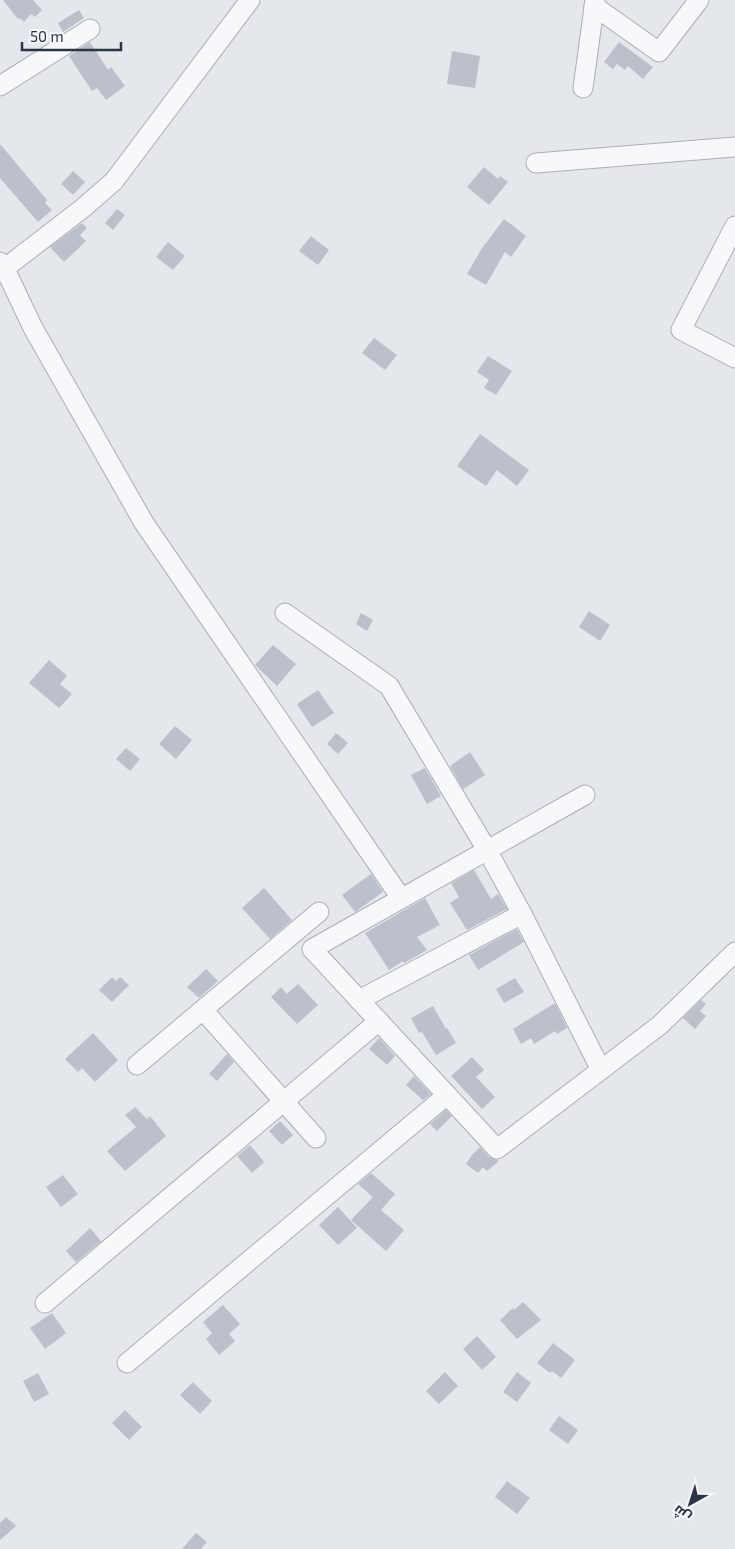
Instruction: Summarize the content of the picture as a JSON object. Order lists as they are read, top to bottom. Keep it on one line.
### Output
{"scale_bar":"50 m","north":"bottom left"}
